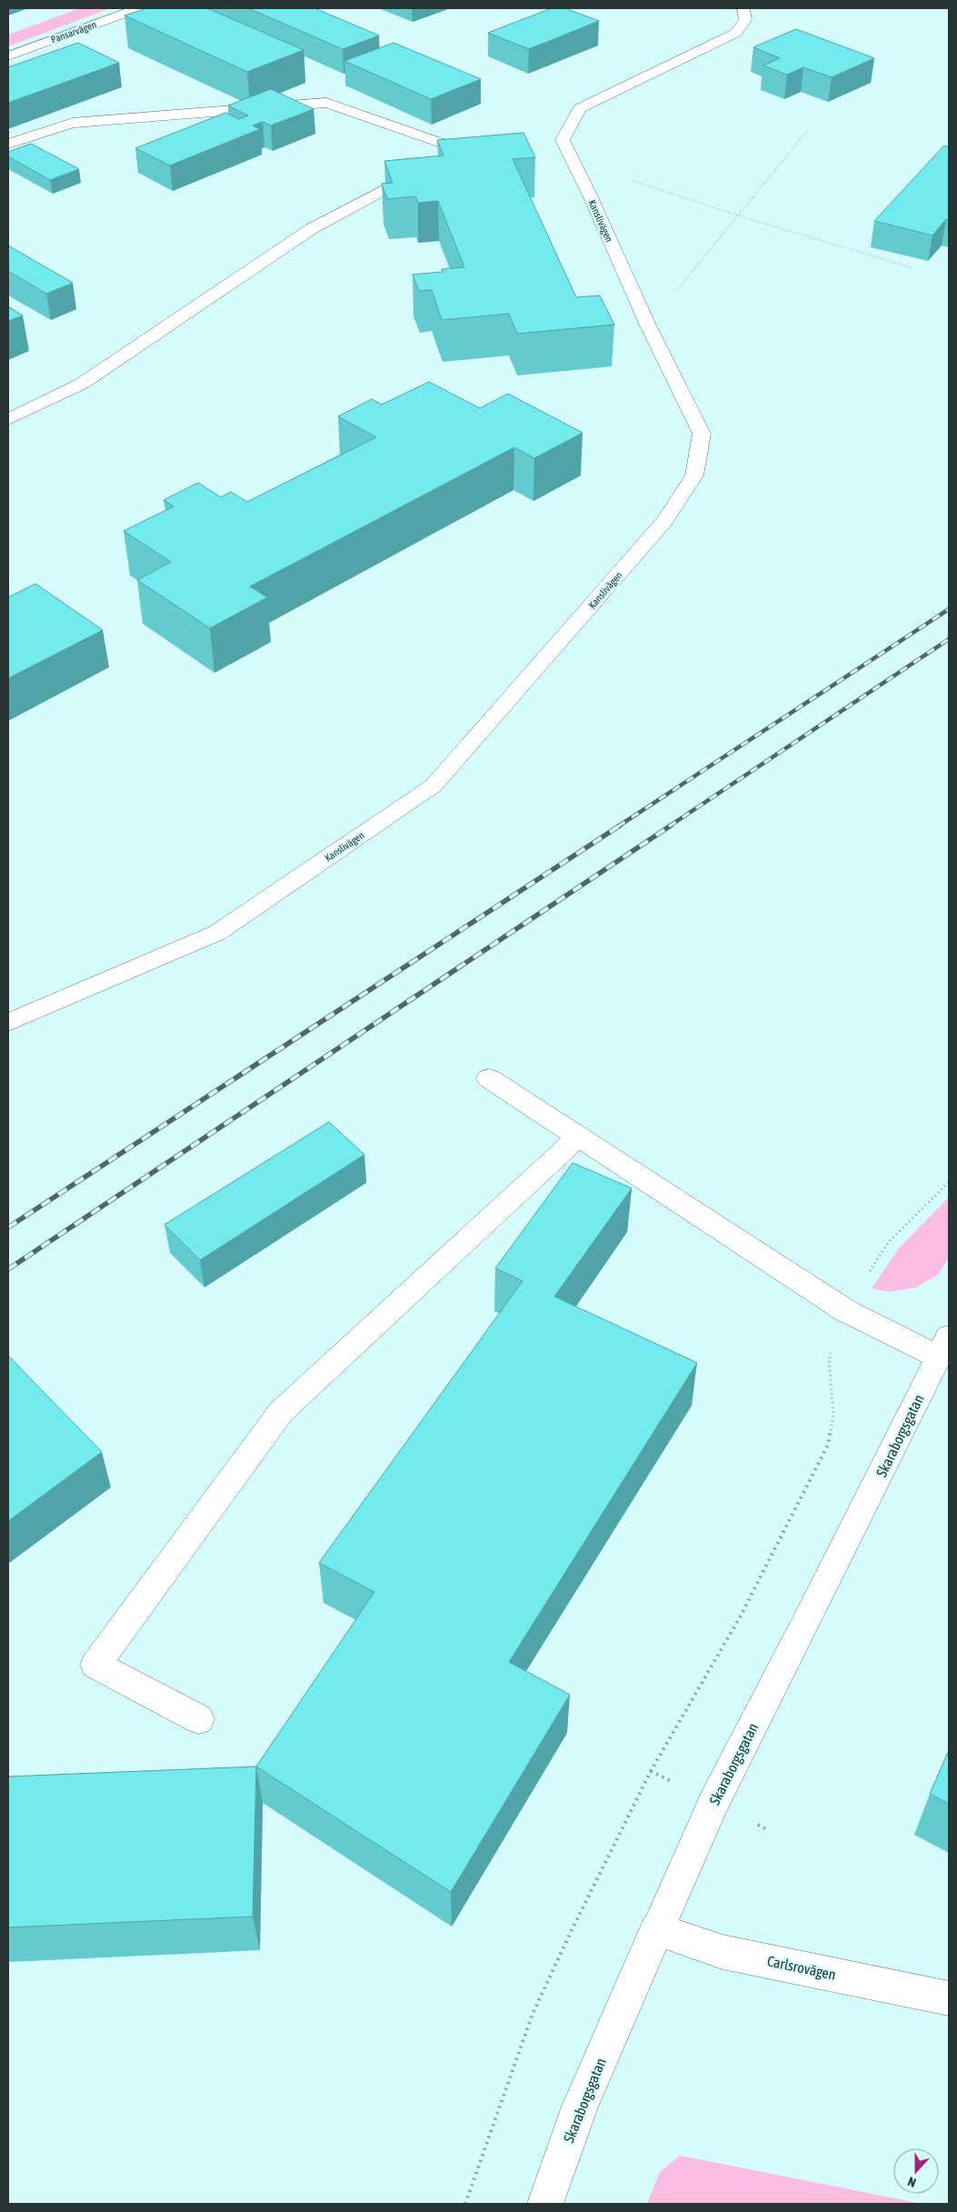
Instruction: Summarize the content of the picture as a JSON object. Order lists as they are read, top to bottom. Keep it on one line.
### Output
{"streets":{"street":["Pansarvägen","Kanslivägen","Skaraborgsgatan","Carlsrovägen"]},"crossings":[["Skaraborgsgatan","Carlsrovägen"]],"north":"bottom"}
